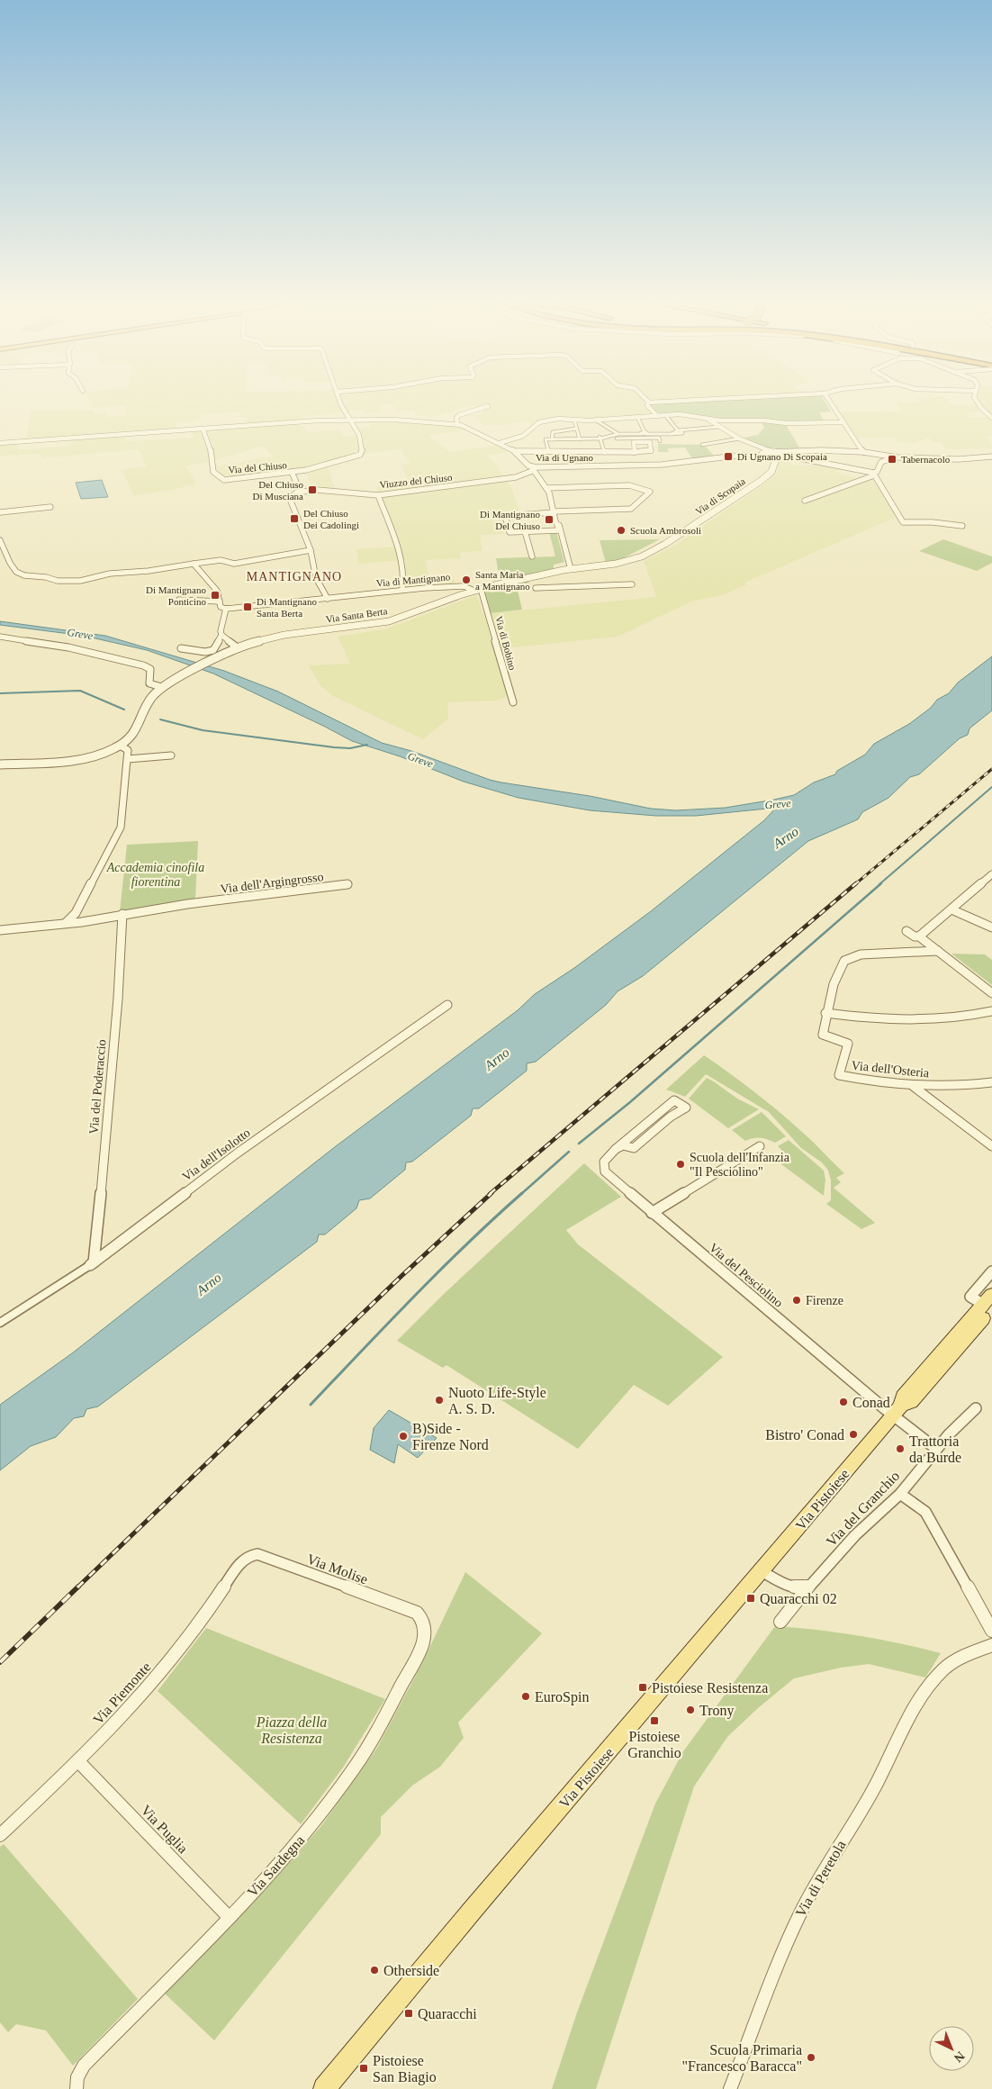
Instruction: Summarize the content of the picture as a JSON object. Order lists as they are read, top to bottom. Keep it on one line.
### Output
{"streets":{"main road":["Via Pistoiese"],"street":["Via di Ugnano","Via del Chiuso","Viuzzo del Chiuso","Via di Scopaia","Via di Mantignano","Via Santa Berta","Via di Bobino","Via dell'Argingrosso","Via dell'Osteria","Via del Poderaccio","Via dell'Isolotto","Via del Pesciolino","Via del Granchio","Via Molise","Via Piemonte","Via Puglia","Via Sardegna","Via di Peretola"]},"crossings":[["Via di Ugnano","Via del Chiuso"],["Via di Ugnano","Viuzzo del Chiuso"],["Via di Ugnano","Via di Scopaia"],["Via del Chiuso","Viuzzo del Chiuso"],["Via di Scopaia","Via di Mantignano"],["Via di Mantignano","Via Santa Berta"],["Via di Mantignano","Via di Bobino"],["Via Santa Berta","Via di Bobino"],["Via dell'Argingrosso","Via del Poderaccio"],["Via del Poderaccio","Via dell'Isolotto"],["Via del Pesciolino","Via Pistoiese"],["Via Molise","Via Piemonte"],["Via Molise","Via Sardegna"],["Via Piemonte","Via Puglia"],["Via Puglia","Via Sardegna"]],"districts":["MANTIGNANO"],"water":["Greve","Arno"],"parks":["Accademia cinofila fiorentina","Piazza della Resistenza"],"places":{"transit":["Di Ugnano Di Scopaia","Tabernacolo","Del Chiuso Di Musciana","Del Chiuso Dei Cadolingi","Di Mantignano Del Chiuso","Di Mantignano Ponticino","Di Mantignano Santa Berta","Quaracchi 02","Pistoiese Resistenza","Pistoiese Granchio","Quaracchi","Pistoiese San Biagio"],"other":["Scuola Ambrosoli","Santa Maria a Mantignano","Scuola dell'Infanzia \"Il Pesciolino\"","Firenze","Nuoto Life-Style A. S. D.","Conad","Bistro' Conad","B)Side - Firenze Nord","Trattoria da Burde","EuroSpin","Trony","Otherside","Scuola Primaria \"Francesco Baracca\""]},"north":"bottom right"}
